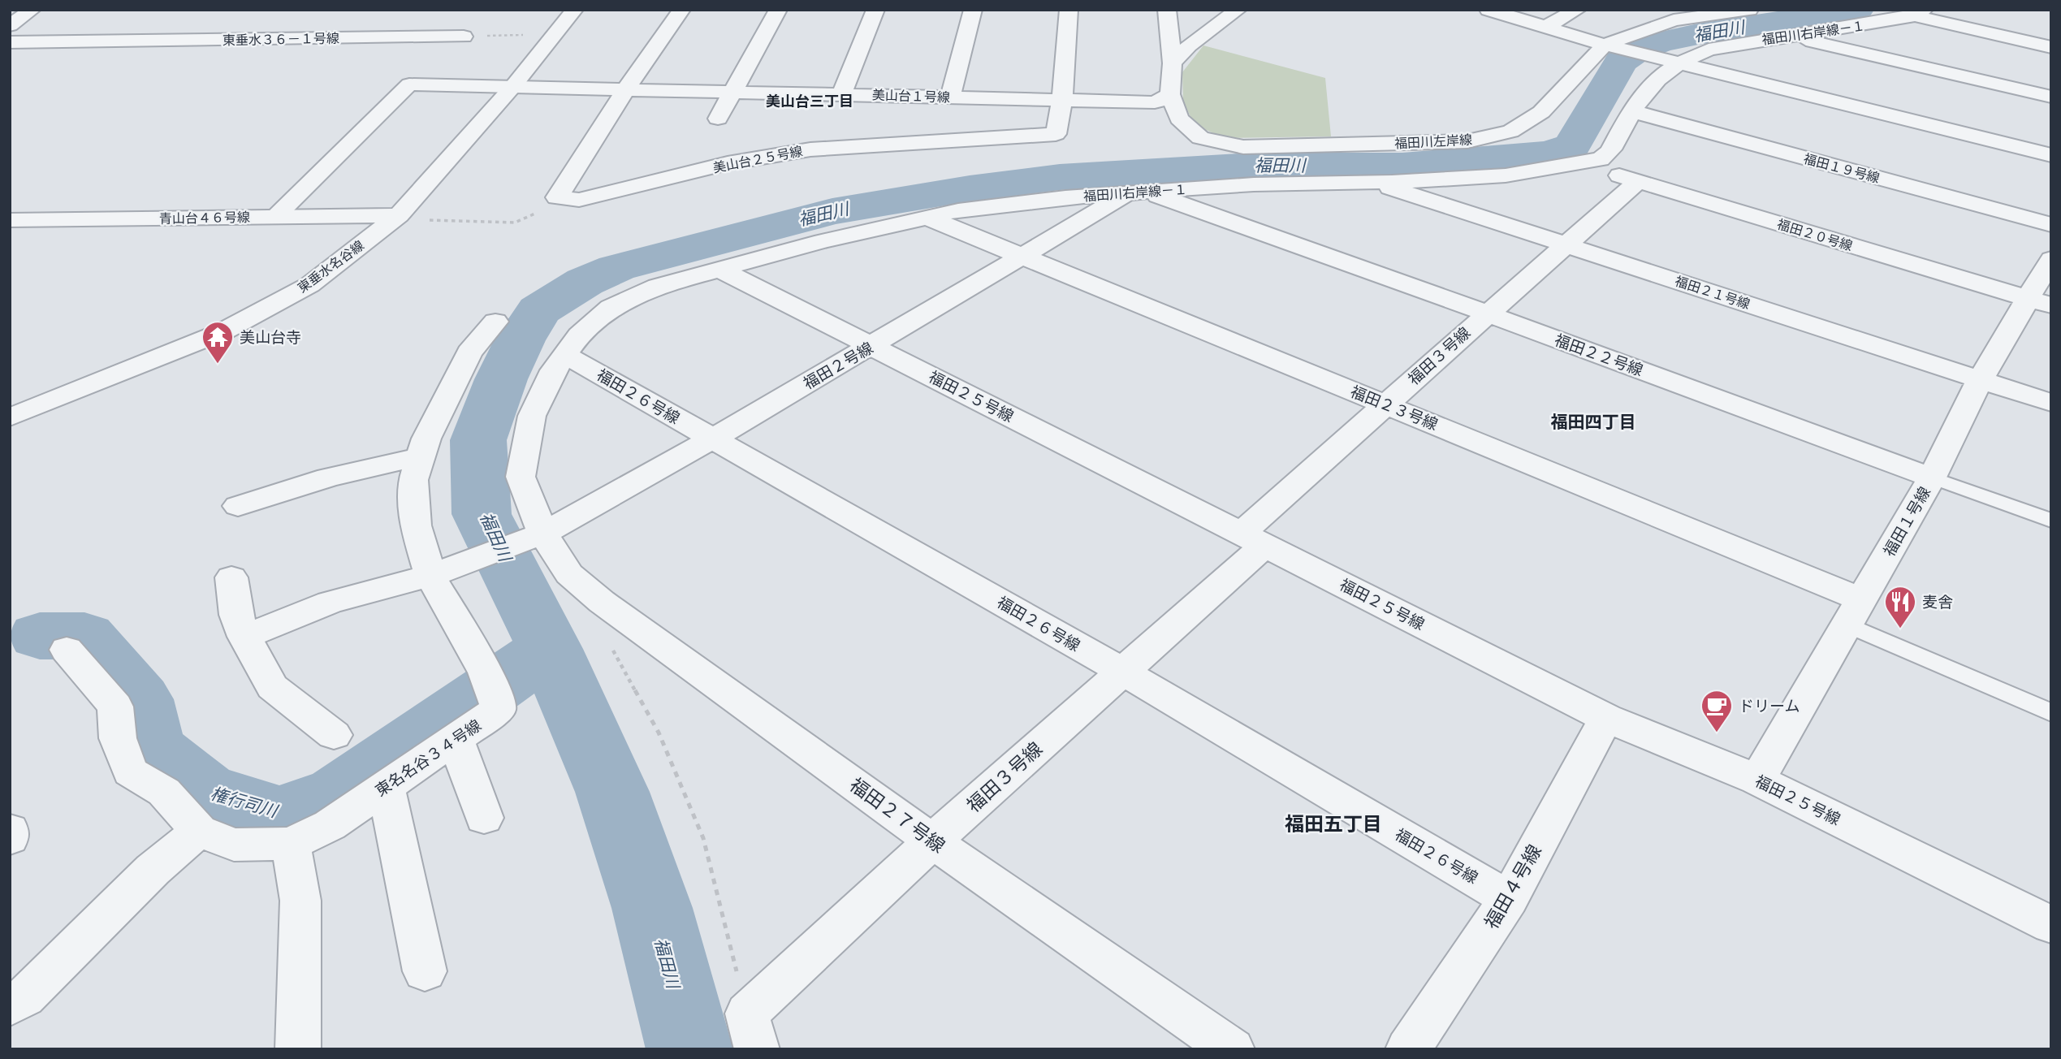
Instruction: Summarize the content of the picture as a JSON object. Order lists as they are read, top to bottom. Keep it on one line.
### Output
{"streets":{"street":["福田川右岸線－１","東垂水３６－１号線","美山台１号線","福田川左岸線","美山台２５号線","福田１９号線","青山台４６号線","福田２０号線","東垂水名谷線","福田２１号線","福田２２号線","福田３号線","福田２号線","福田２６号線","福田２５号線","福田２３号線","福田１号線","東名名谷３４号線","福田２７号線","福田４号線"]},"crossings":[["福田川右岸線－１","福田１９号線"],["福田川右岸線－１","福田２０号線"],["福田川右岸線－１","福田２１号線"],["福田川右岸線－１","福田２２号線"],["福田川右岸線－１","福田２号線"],["福田川右岸線－１","福田２６号線"],["福田川右岸線－１","福田２５号線"],["福田川右岸線－１","福田２３号線"],["福田川右岸線－１","福田２７号線"],["美山台１号線","福田川左岸線"],["美山台１号線","美山台２５号線"],["美山台１号線","青山台４６号線"],["美山台１号線","東垂水名谷線"],["青山台４６号線","東垂水名谷線"],["福田２０号線","福田３号線"],["福田２０号線","福田１号線"],["福田２１号線","福田３号線"],["福田２１号線","福田１号線"],["福田２２号線","福田３号線"],["福田２２号線","福田２号線"],["福田２２号線","福田１号線"],["福田３号線","福田２６号線"],["福田３号線","福田２５号線"],["福田３号線","福田２３号線"],["福田３号線","福田２７号線"],["福田２号線","福田２６号線"],["福田２号線","福田２５号線"],["福田２号線","福田２３号線"],["福田２号線","東名名谷３４号線"],["福田２６号線","福田４号線"],["福田２５号線","福田１号線"],["福田２５号線","福田４号線"],["福田２３号線","福田１号線"]],"districts":["美山台三丁目","福田四丁目","福田五丁目"],"water":["福田川","権行司川"],"places":{"temple":["美山台寺"],"restaurant":["麦舎"],"cafe":["ドリーム"]}}
